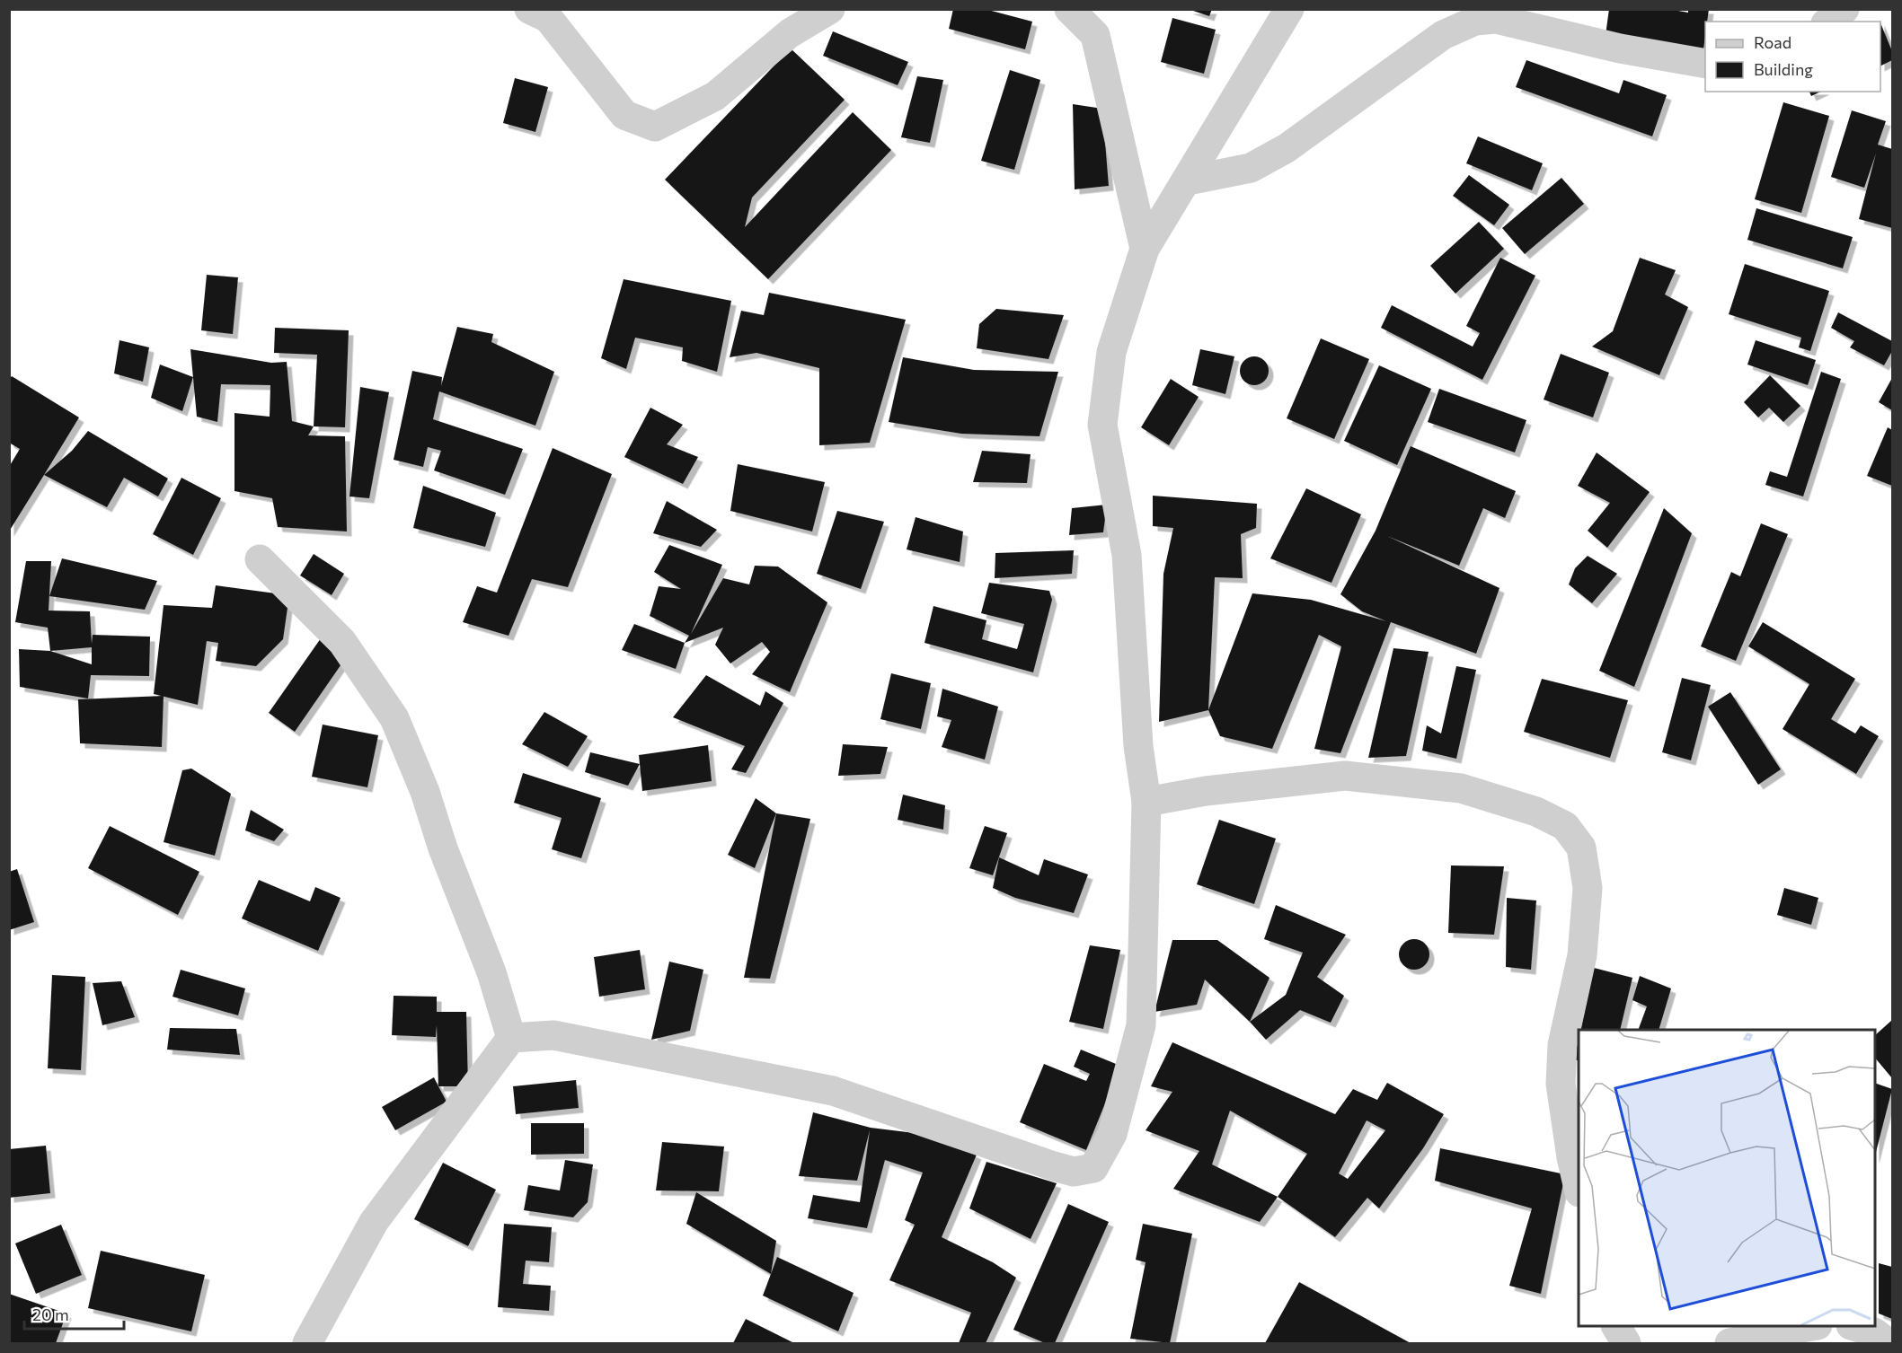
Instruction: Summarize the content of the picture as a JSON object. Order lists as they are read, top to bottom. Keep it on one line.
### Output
{"legend":["Road","Building"],"scale_bar":"20 m"}
